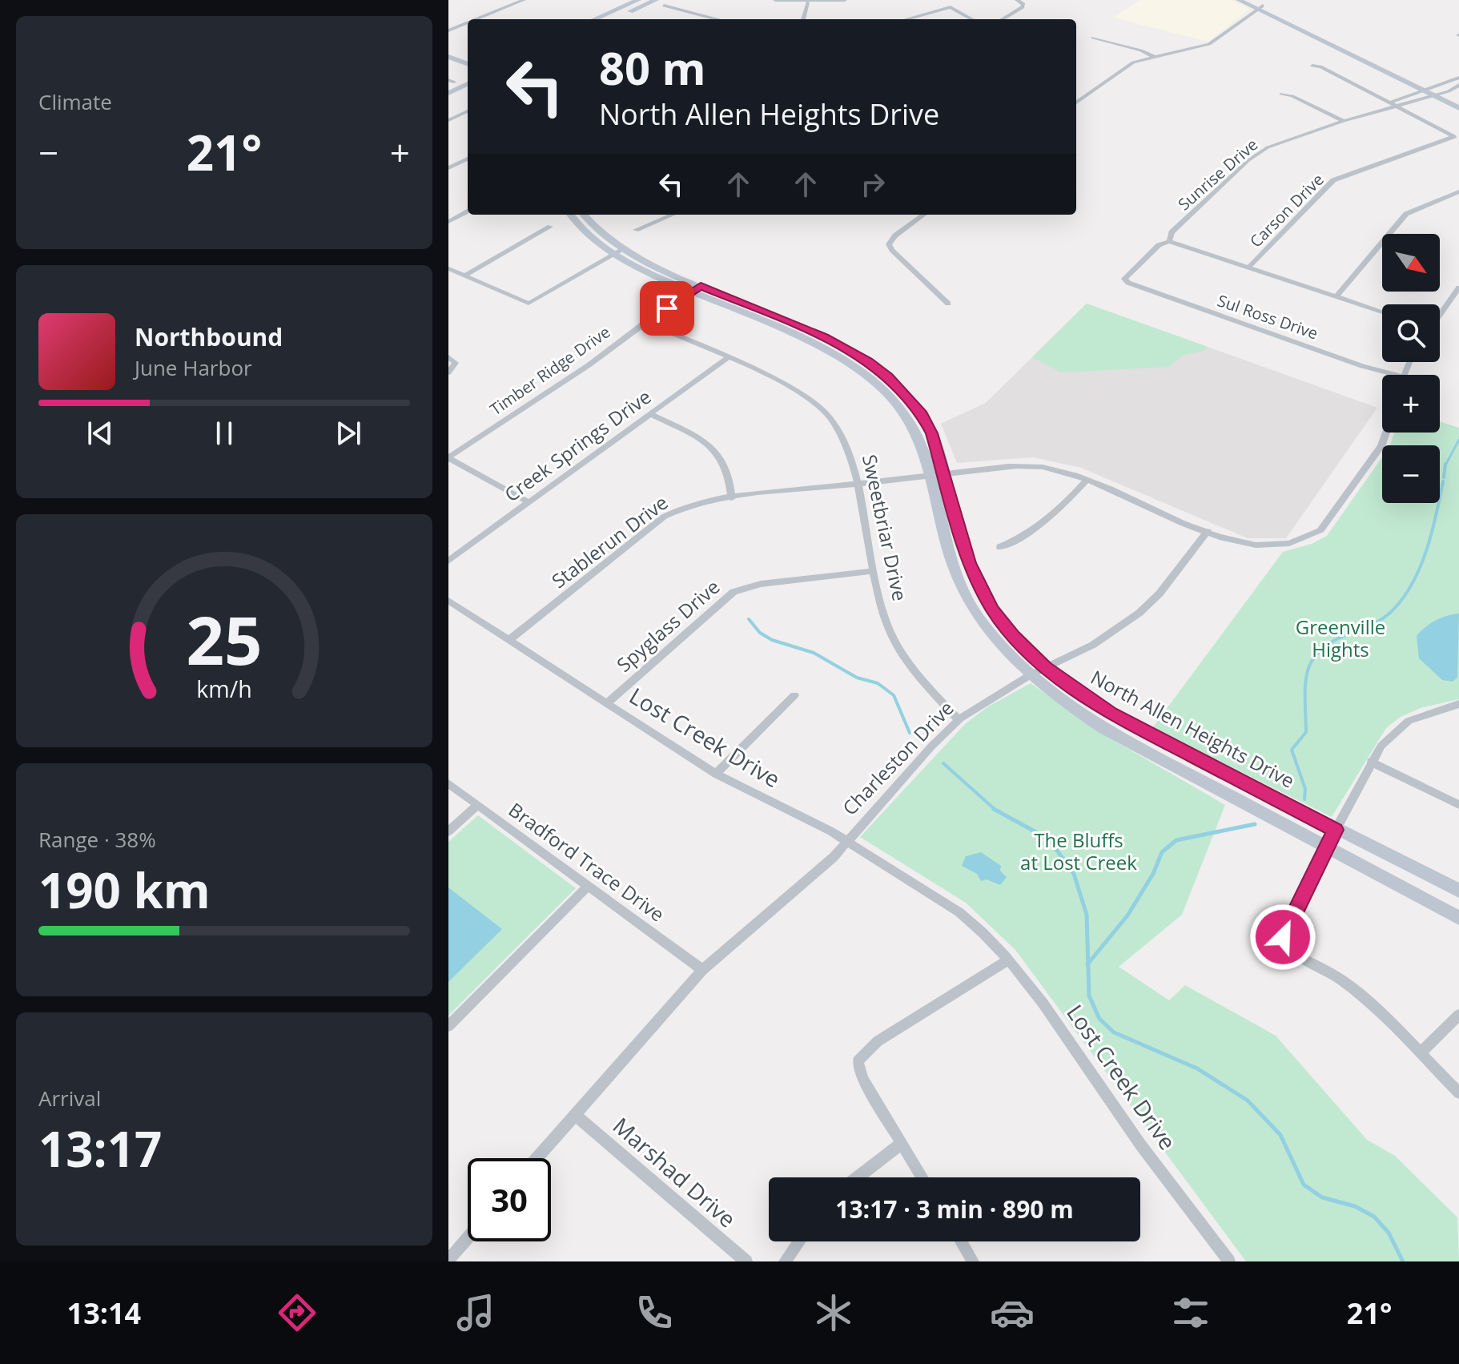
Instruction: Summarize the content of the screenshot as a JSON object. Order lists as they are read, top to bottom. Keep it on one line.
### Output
{"streets":{"main road":["North Allen Heights Drive"],"street":["Sunrise Drive","Carson Drive","Sul Ross Drive","Timber Ridge Drive","Creek Springs Drive","Sweetbriar Drive","Stablerun Drive","Spyglass Drive","Lost Creek Drive","Charleston Drive","Bradford Trace Drive","Marshad Drive"]},"crossings":[["Sunrise Drive","Sul Ross Drive"],["Timber Ridge Drive","Sweetbriar Drive"],["Timber Ridge Drive","North Allen Heights Drive"],["Creek Springs Drive","Sweetbriar Drive"],["Sweetbriar Drive","Stablerun Drive"],["Sweetbriar Drive","Spyglass Drive"],["Sweetbriar Drive","Charleston Drive"],["Stablerun Drive","Lost Creek Drive"],["Spyglass Drive","Lost Creek Drive"],["North Allen Heights Drive","Charleston Drive"],["Lost Creek Drive","Charleston Drive"],["Charleston Drive","Bradford Trace Drive"],["Charleston Drive","Marshad Drive"]],"parks":["Greenville Hights","The Bluffs at Lost Creek"],"north":"bottom right","page":{"tile":["Climate",["Range · 38%","190 km"],["Arrival","13:17"]],"turn":["80 m","North Allen Heights Drive"],"heat":["−","21°","+"],"map_buttons":["+","−"],"song":["Northbound","June Harbor"],"limit":"30","trip":"13:17 · 3 min · 890 m","tabs":["13:14","21°"],"gauge":["25","km/h"]}}
